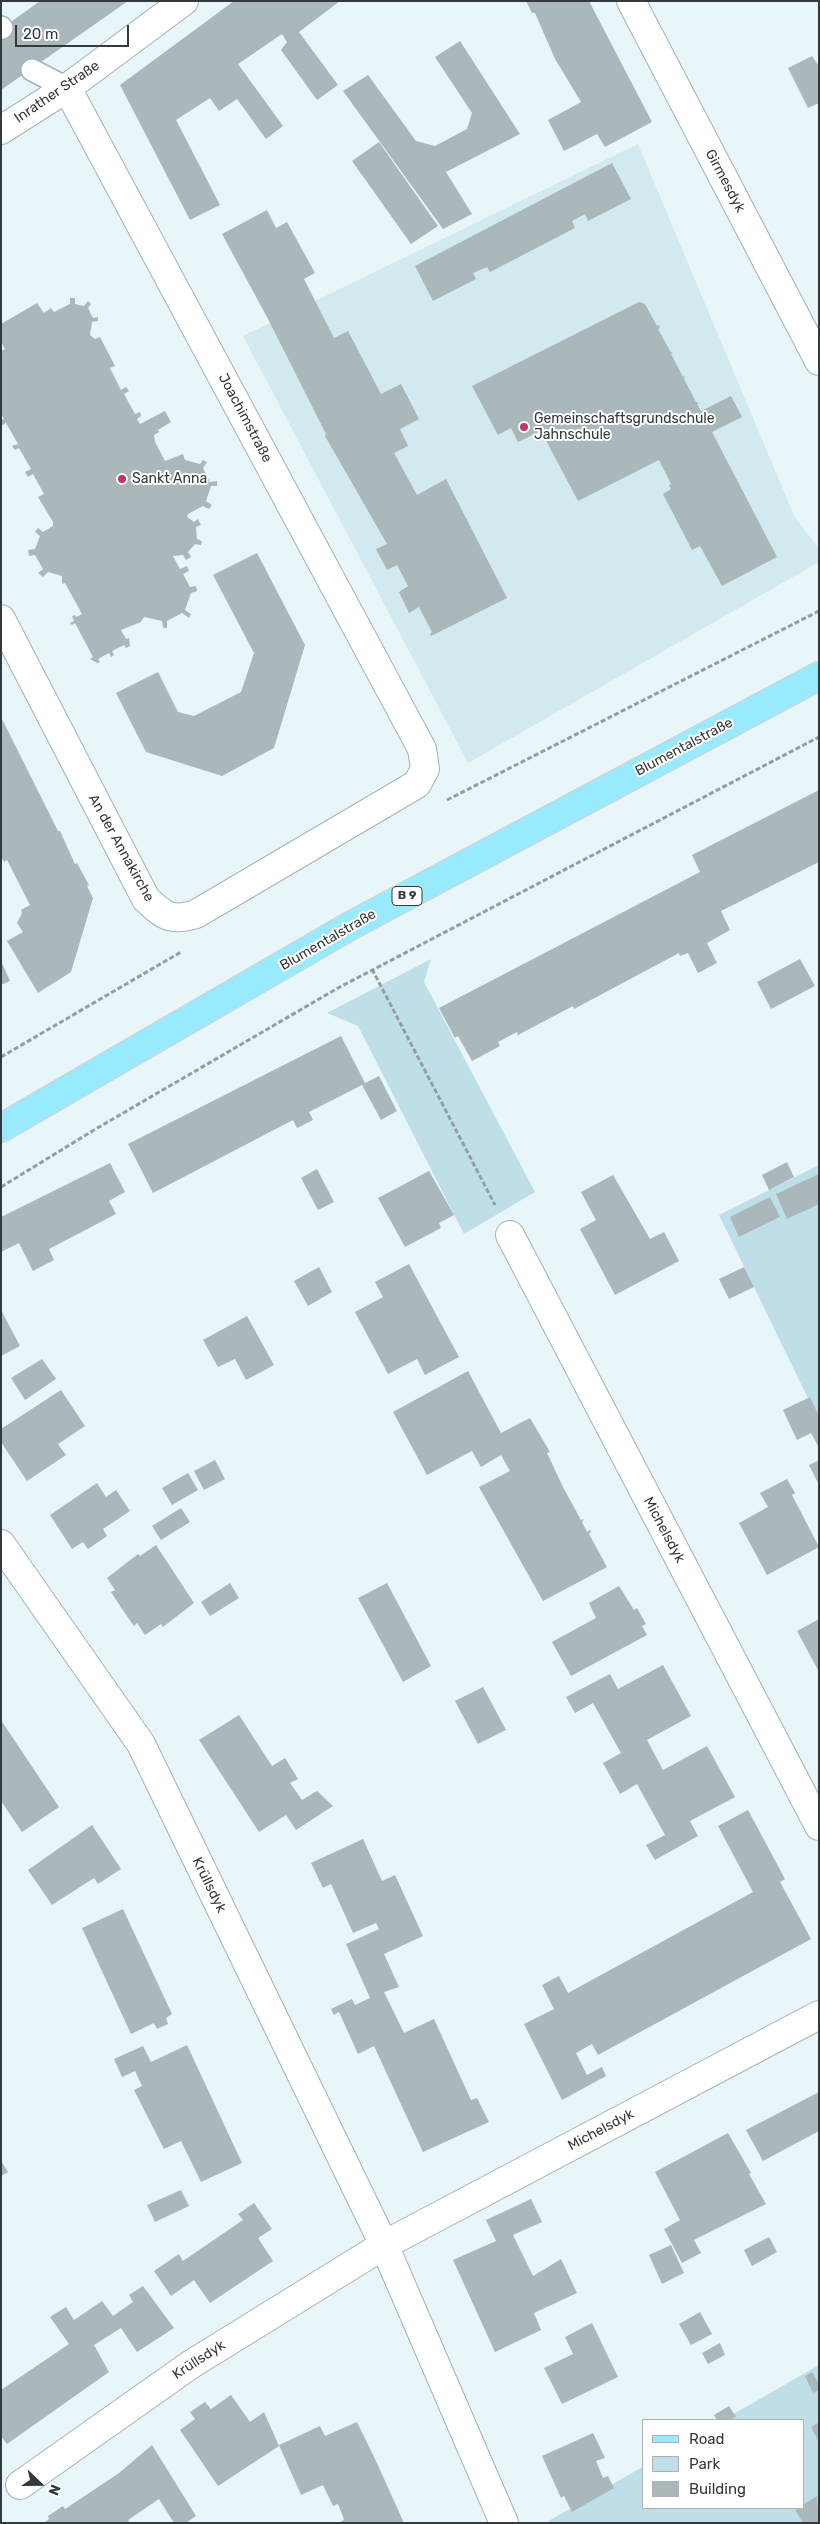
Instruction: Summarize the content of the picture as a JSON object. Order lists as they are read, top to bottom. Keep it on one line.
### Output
{"streets":{"main road":["Blumentalstraße","B 9"],"street":["Inrather Straße","Girmesdyk","Joachimstraße","An der Annakirche","Michelsdyk","Krüllsdyk"]},"crossings":[["Inrather Straße","Joachimstraße"],["Joachimstraße","An der Annakirche"],["Michelsdyk","Krüllsdyk"]],"places":["Gemeinschaftsgrundschule Jahnschule","Sankt Anna"],"legend":["Road","Park","Building"],"scale_bar":"20 m","north":"right"}
